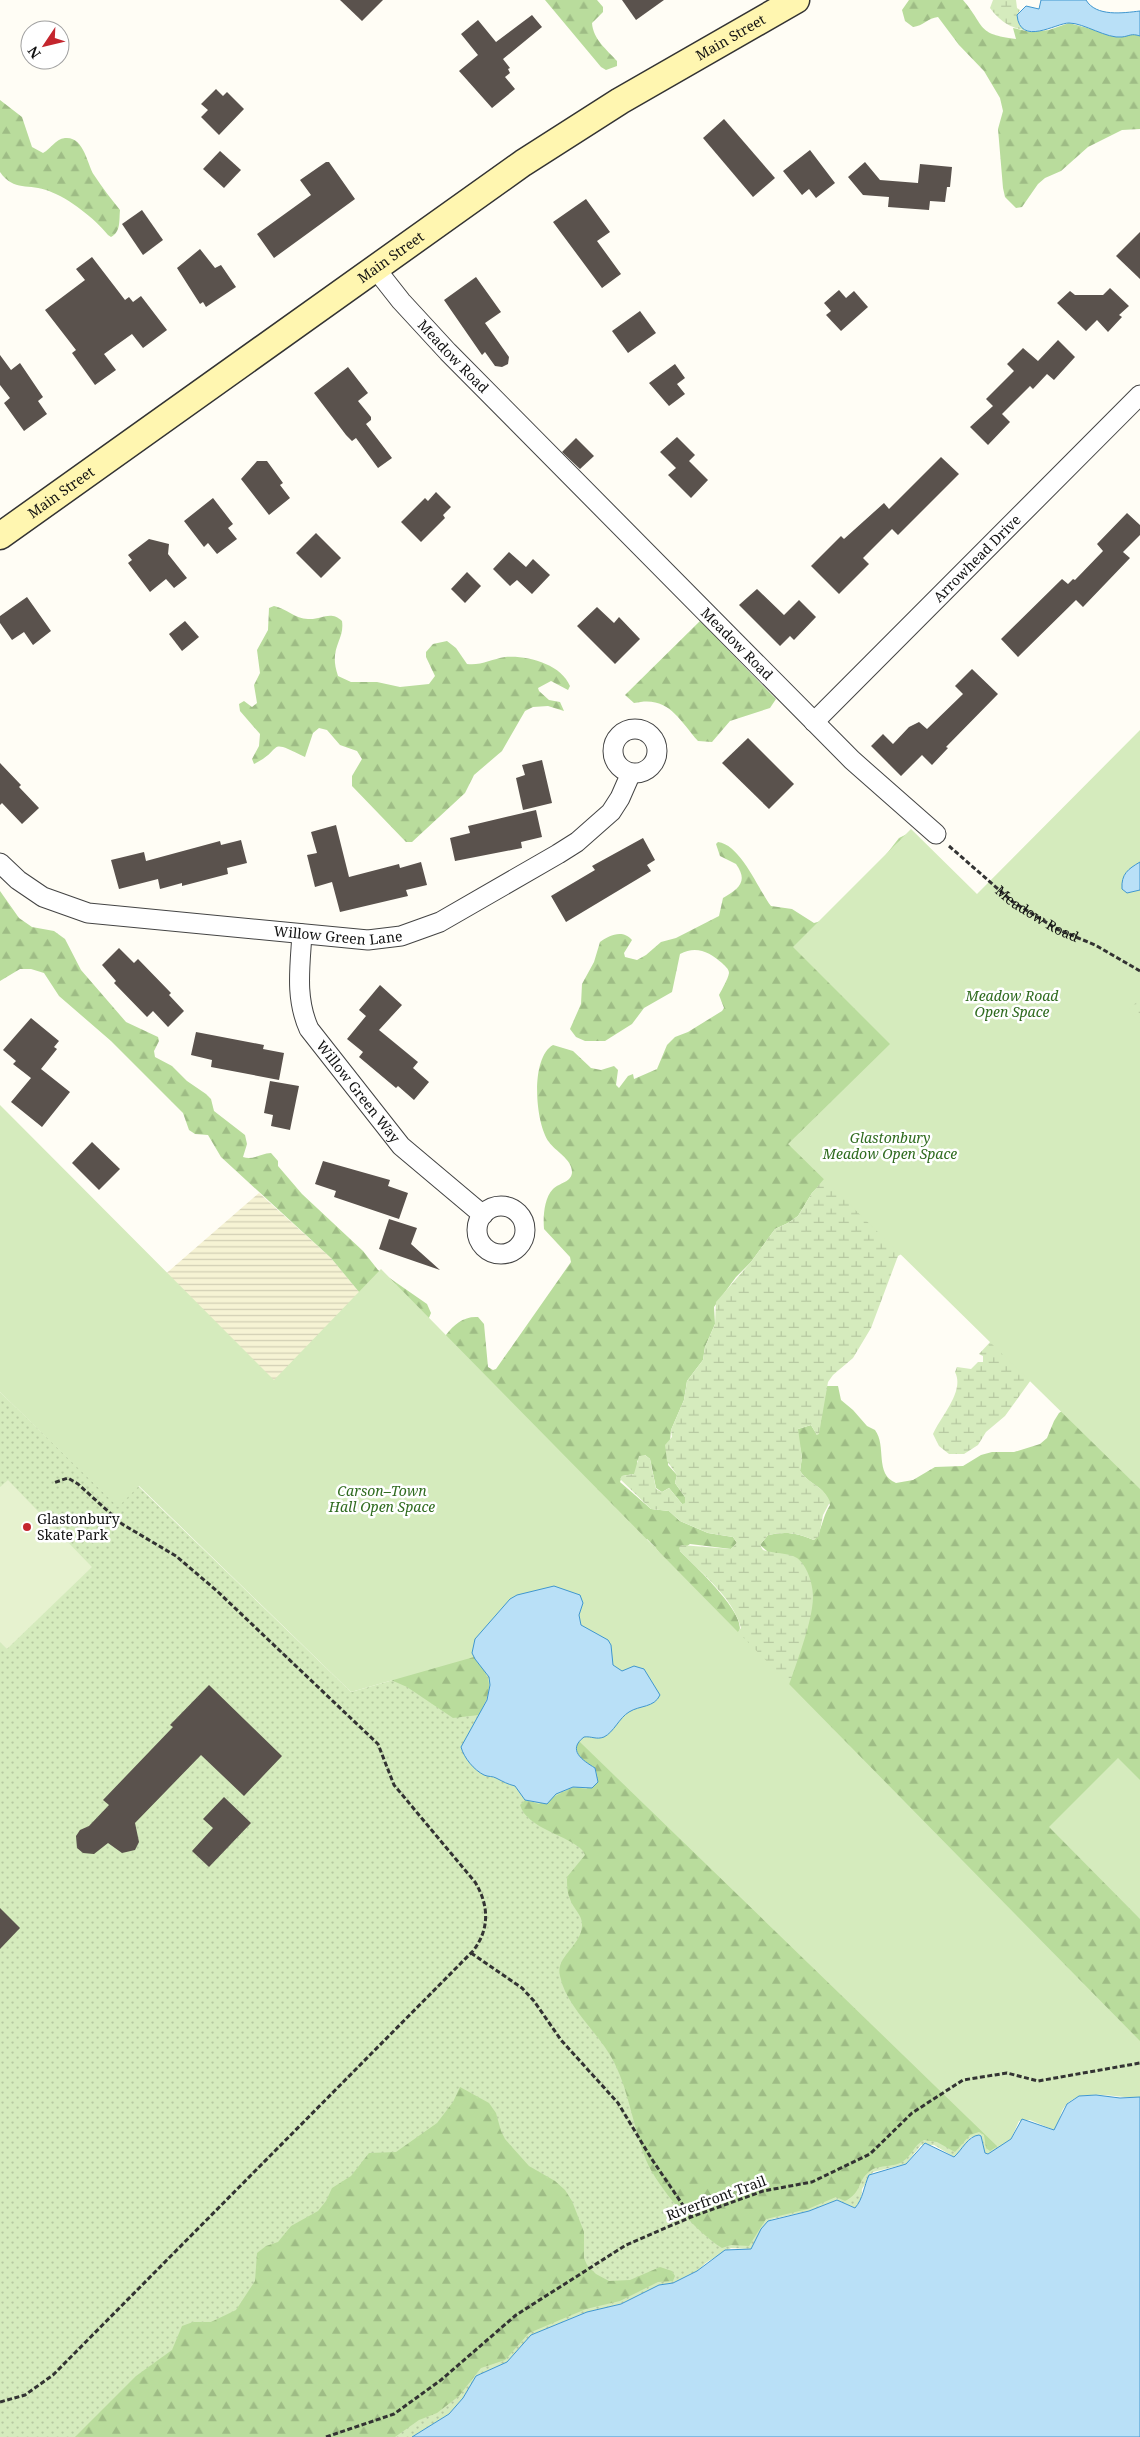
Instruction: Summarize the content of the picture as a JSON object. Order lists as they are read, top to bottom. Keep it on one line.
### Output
{"streets":{"main road":["Main Street"],"street":["Meadow Road","Arrowhead Drive","Willow Green Lane","Willow Green Way"],"path":["Riverfront Trail"]},"crossings":[["Main Street","Meadow Road"],["Meadow Road","Arrowhead Drive"],["Willow Green Lane","Willow Green Way"]],"parks":["Meadow Road Open Space","Glastonbury Meadow Open Space","Carson–Town Hall Open Space"],"places":["Glastonbury Skate Park"],"north":"bottom left"}
